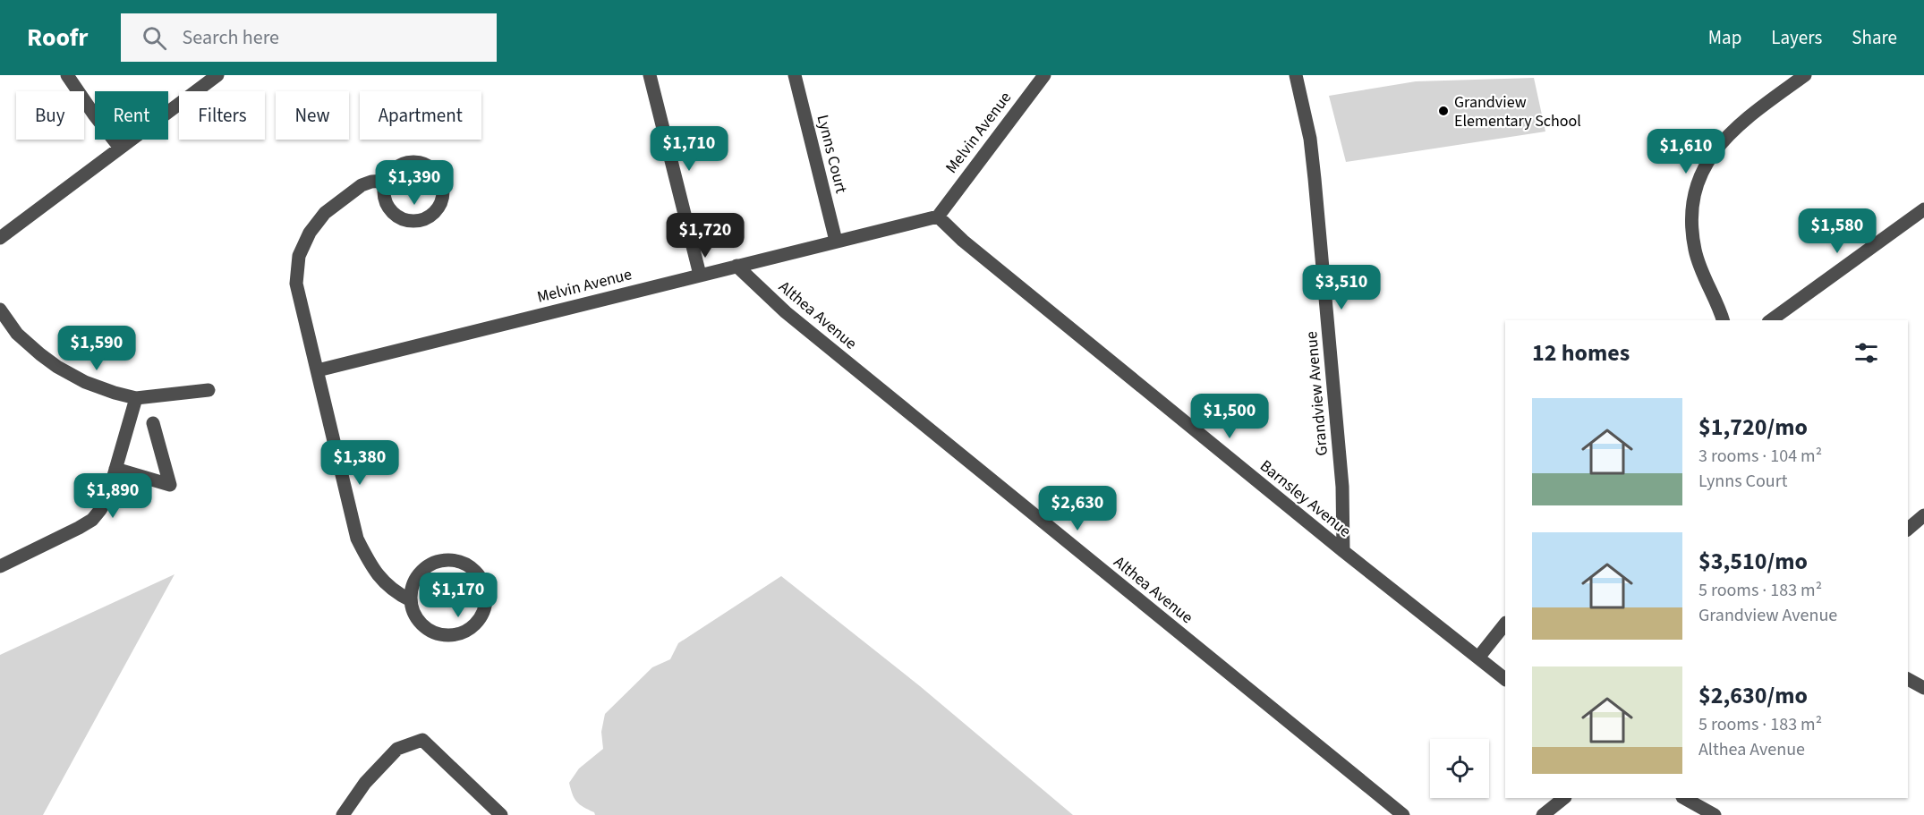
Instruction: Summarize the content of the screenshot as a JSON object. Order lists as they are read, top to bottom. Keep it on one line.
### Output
{"streets":{"street":["Melvin Avenue","Lynns Court","Althea Avenue","Grandview Avenue","Barnsley Avenue"]},"crossings":[["Melvin Avenue","Lynns Court"],["Melvin Avenue","Althea Avenue"],["Melvin Avenue","Barnsley Avenue"],["Grandview Avenue","Barnsley Avenue"]],"places":["Grandview Elementary School"],"page":{"header":"Roofr","search":"Search here","nav":["Map","Layers","Share"],"chip":["Buy","Rent","Filters","New","Apartment"],"price":["$1,710","$1,610","$1,390","$1,580","$1,720","$3,510","$1,590","$1,500","$1,380","$1,890","$2,630","$1,170"],"heading":"12 homes","list":[{"name":"$1,720/mo","note":"3 rooms · 104 m² · Lynns Court"},{"name":"$3,510/mo","note":"5 rooms · 183 m² · Grandview Avenue"},{"name":"$2,630/mo","note":"5 rooms · 183 m² · Althea Avenue"}]}}
